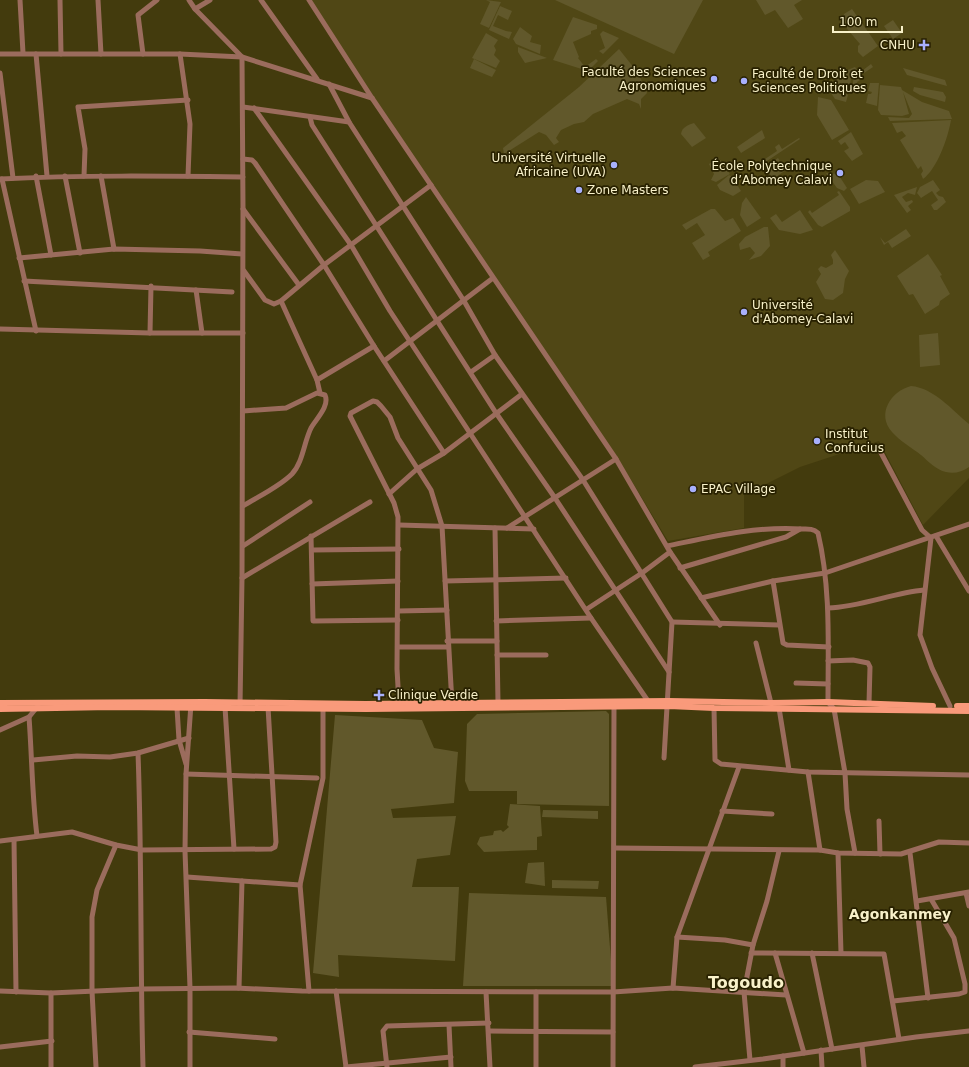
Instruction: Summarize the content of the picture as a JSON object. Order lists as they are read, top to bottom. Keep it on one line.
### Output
{"districts":["Agonkanmey","Togoudo"],"places":{"health":["CNHU","Clinique Verdie"],"other":["Faculté des Sciences Agronomiques","Faculté de Droit et Sciences Politiques","Université Virtuelle Africaine (UVA)","École Polytechnique d’Abomey Calavi","Zone Masters","Université d'Abomey-Calavi","Institut Confucius","EPAC Village"]},"scale_bar":"100 m"}
